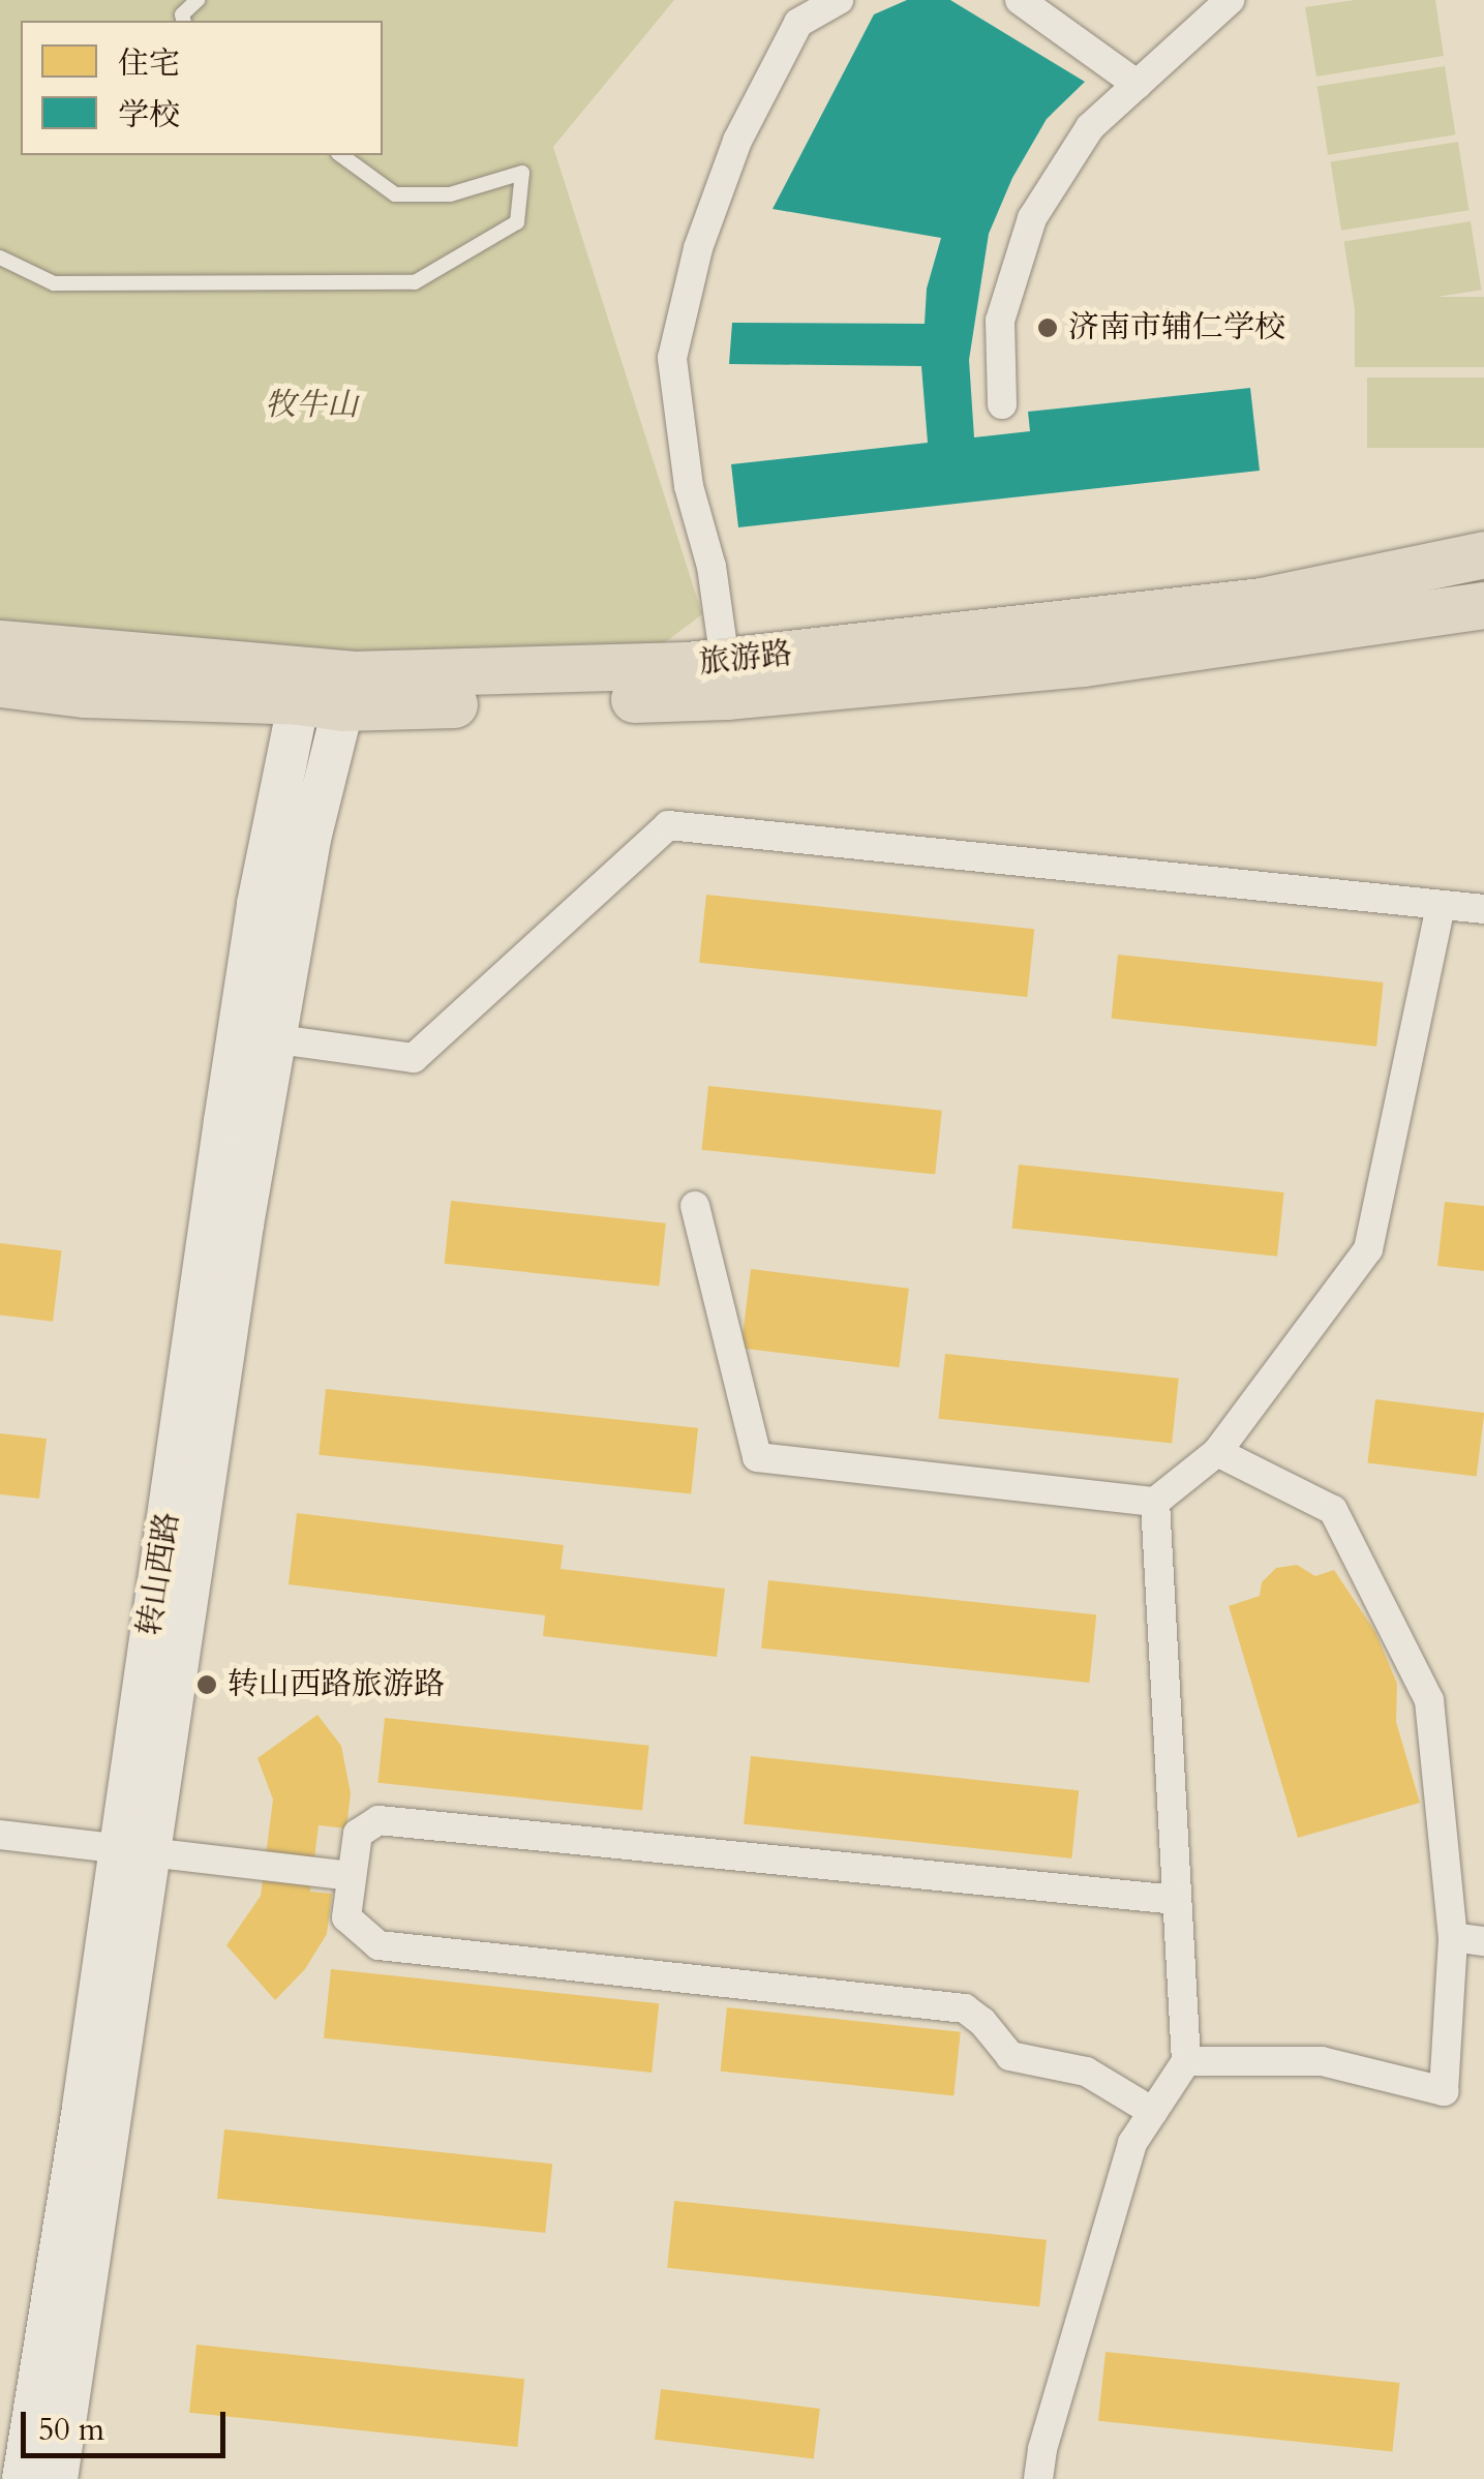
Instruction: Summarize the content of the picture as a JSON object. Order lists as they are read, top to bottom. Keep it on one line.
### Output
{"streets":{"main road":["旅游路","转山西路"]},"crossings":[["旅游路","转山西路"]],"parks":["牧牛山"],"places":["济南市辅仁学校","转山西路旅游路"],"legend":["住宅","学校"],"scale_bar":"50 m"}
